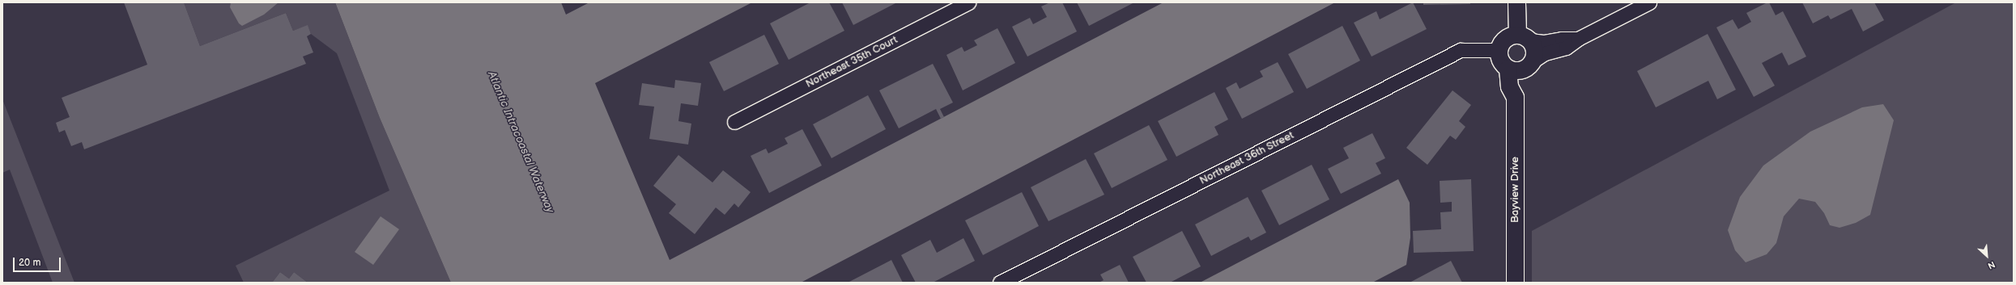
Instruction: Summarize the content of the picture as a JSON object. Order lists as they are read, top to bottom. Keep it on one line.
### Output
{"streets":{"street":["Northeast 35th Court","Northeast 36th Street","Bayview Drive"]},"crossings":[["Northeast 36th Street","Bayview Drive"]],"water":["Atlantic Intracoastal Waterway"],"scale_bar":"20 m","north":"bottom right"}
